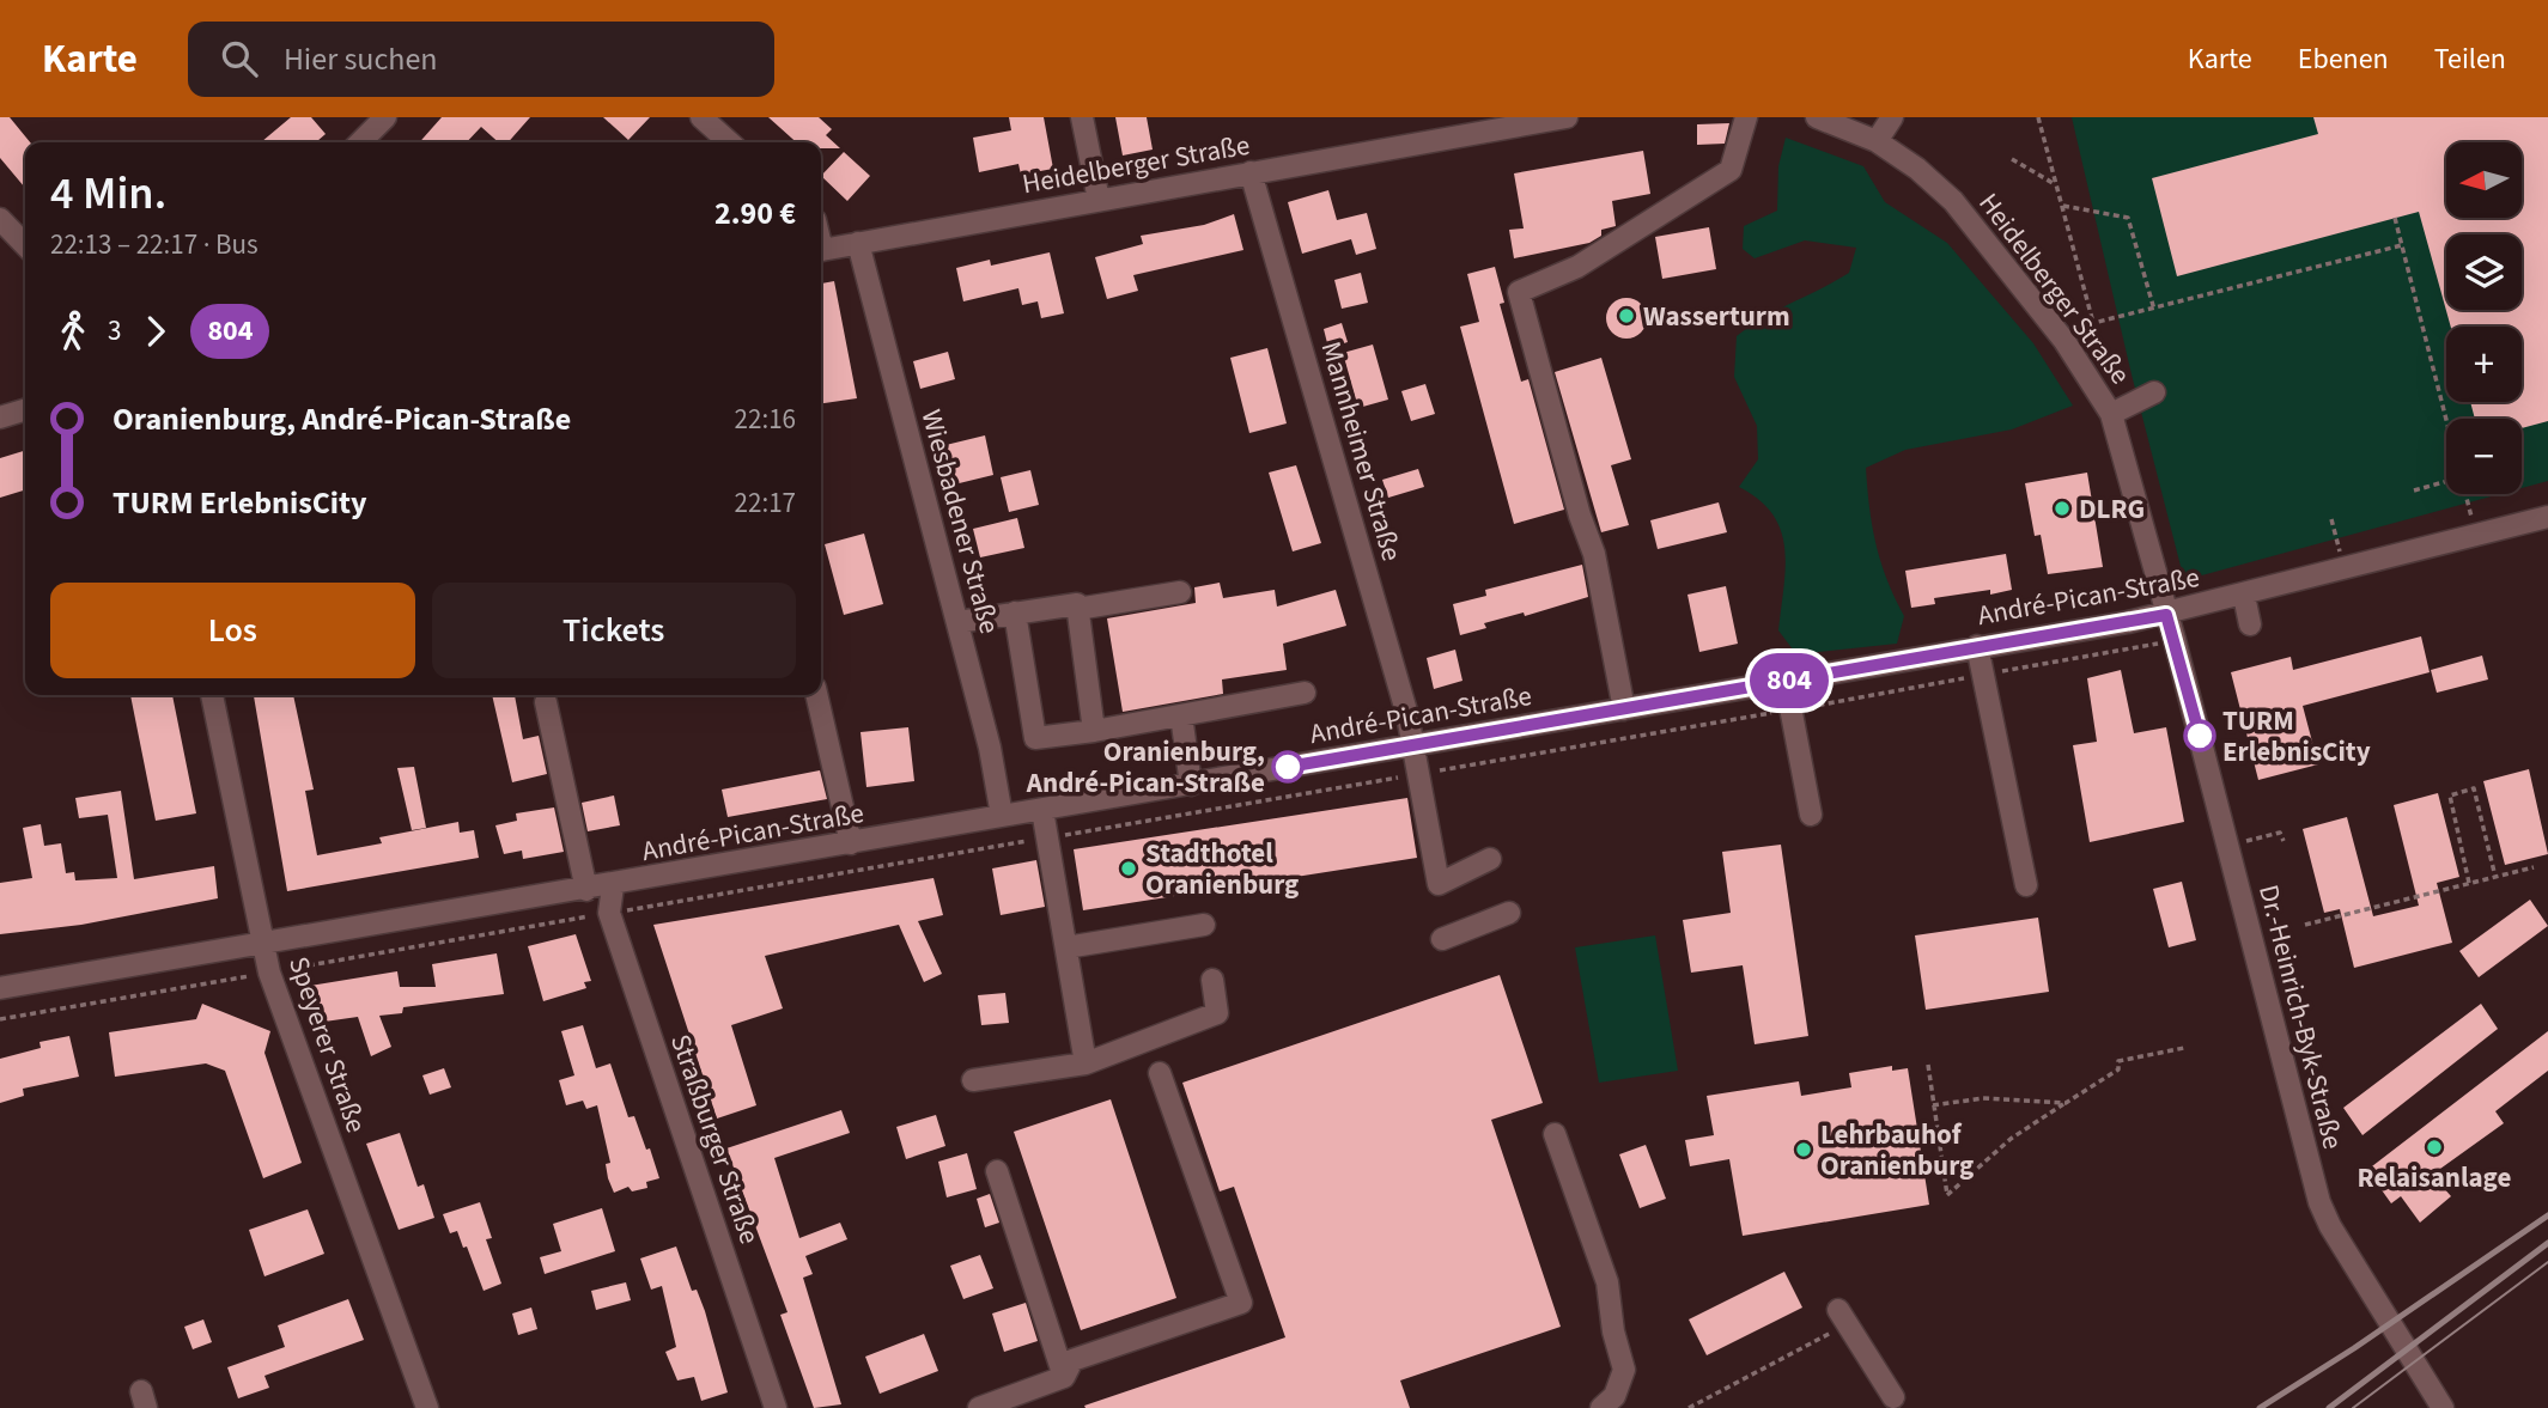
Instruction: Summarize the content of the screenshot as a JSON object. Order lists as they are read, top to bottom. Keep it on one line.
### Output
{"streets":{"street":["Heidelberger Straße","Mannheimer Straße","Wiesbadener Straße","André-Pican-Straße","Dr.-Heinrich-Byk-Straße","Speyerer Straße","Straßburger Straße"]},"crossings":[["Heidelberger Straße","Mannheimer Straße"],["Heidelberger Straße","Wiesbadener Straße"],["Heidelberger Straße","André-Pican-Straße"],["Heidelberger Straße","Dr.-Heinrich-Byk-Straße"],["Mannheimer Straße","André-Pican-Straße"],["Wiesbadener Straße","André-Pican-Straße"],["André-Pican-Straße","Dr.-Heinrich-Byk-Straße"],["André-Pican-Straße","Speyerer Straße"],["André-Pican-Straße","Straßburger Straße"]],"places":["Wasserturm","DLRG","TURM ErlebnisCity","Oranienburg, André-Pican-Straße","Stadthotel Oranienburg","Relaisanlage","Lehrbauhof Oranienburg"],"lines":["bus line 804"],"north":"left","page":{"header":"Karte","search":"Hier suchen","nav":["Karte","Ebenen","Teilen"],"on_map":"804","map_buttons":["+","−"],"heading":["4 Min.","22:13 – 22:17 · Bus","2.90 €"],"legs":["3","804"],"list":[{"name":"Oranienburg, André-Pican-Straße","value":"22:16"},{"name":"TURM ErlebnisCity","value":"22:17"}],"buttons":["Los","Tickets"]}}
